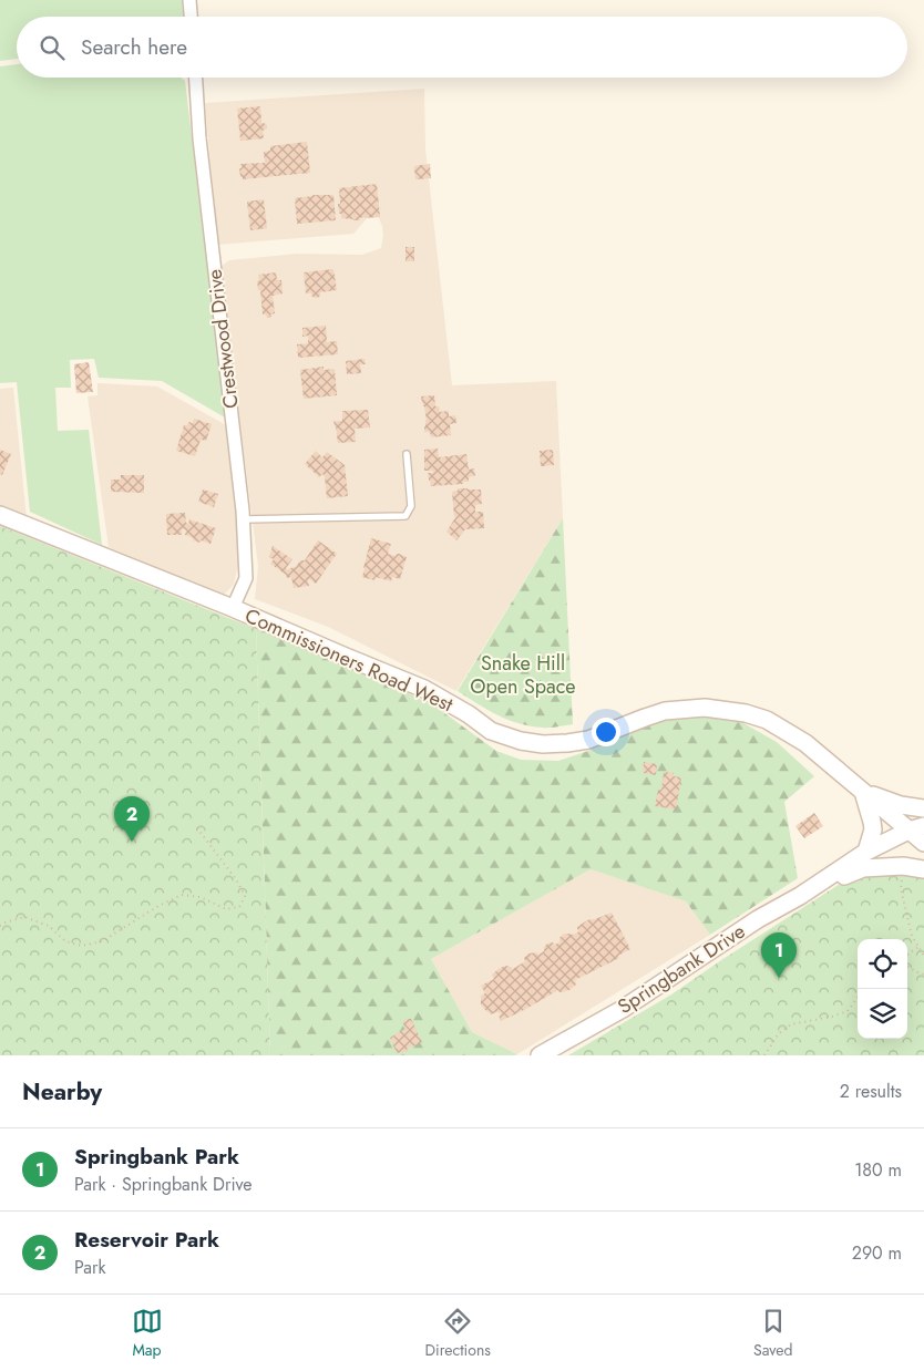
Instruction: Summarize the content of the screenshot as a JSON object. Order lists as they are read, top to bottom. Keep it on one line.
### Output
{"streets":{"main road":["Commissioners Road West","Springbank Drive"],"street":["Crestwood Drive"]},"crossings":[["Crestwood Drive","Commissioners Road West"],["Commissioners Road West","Springbank Drive"]],"parks":["Snake Hill Open Space"],"page":{"search":"Search here","pins":["2","1"],"heading":["Nearby","2 results"],"list":[{"mark":"1","name":"Springbank Park","note":"Park · Springbank Drive","value":"180 m"},{"mark":"2","name":"Reservoir Park","note":"Park","value":"290 m"}],"nav":["Map","Directions","Saved"]}}
